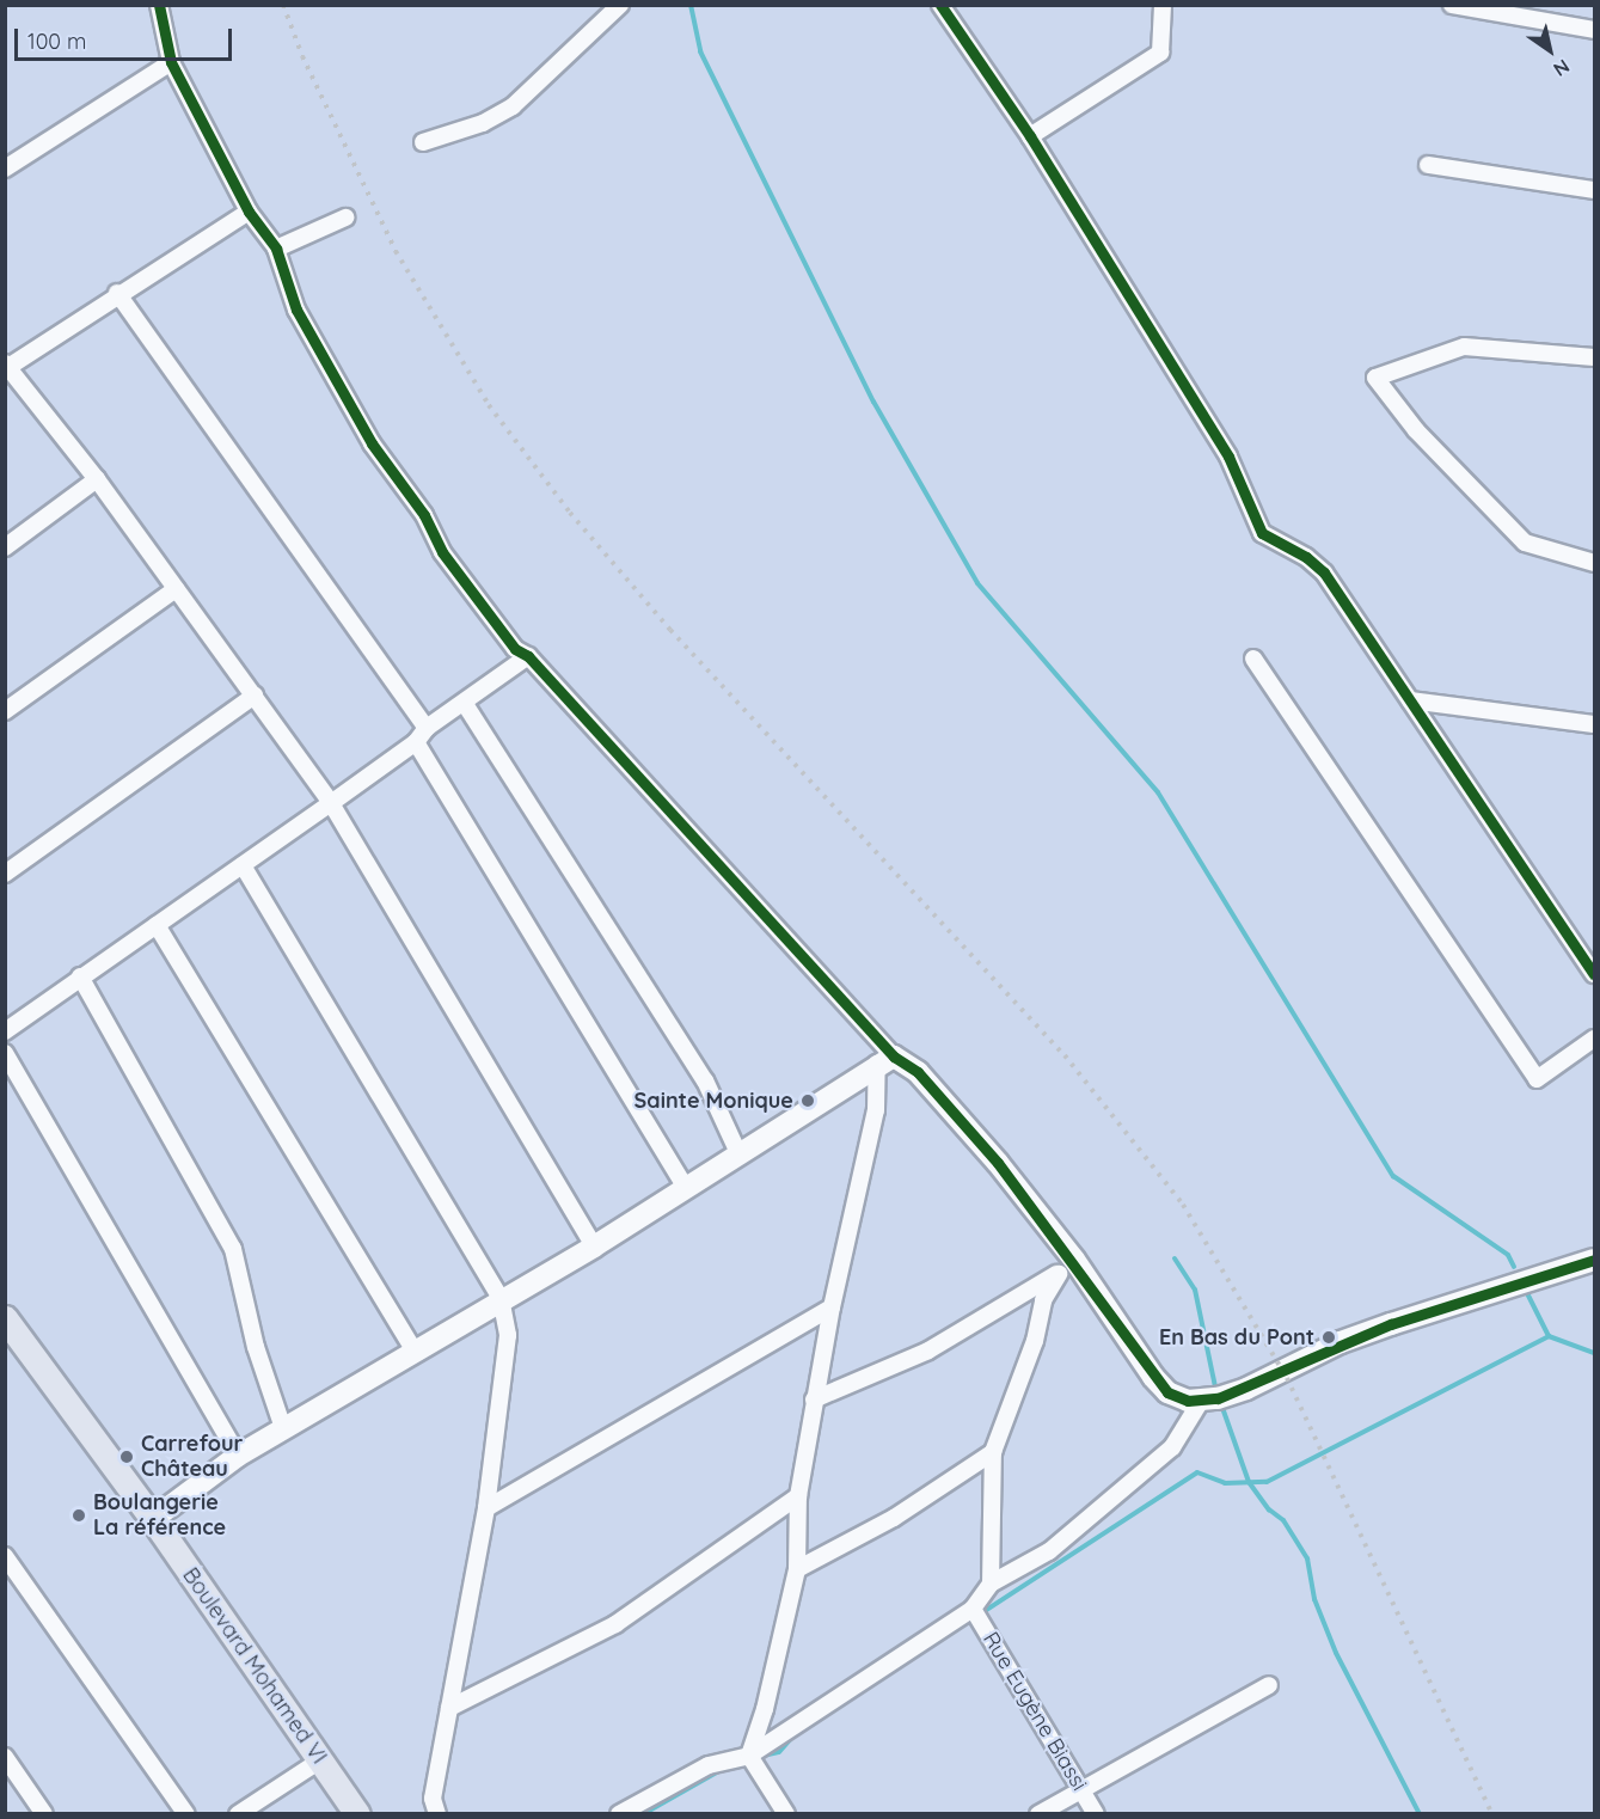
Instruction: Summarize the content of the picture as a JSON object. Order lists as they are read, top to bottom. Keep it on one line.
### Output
{"streets":{"main road":["Boulevard Mohamed VI"],"street":["Rue Eugène Biassi"]},"places":["Sainte Monique","En Bas du Pont","Carrefour Château","Boulangerie La référence"],"scale_bar":"100 m","north":"bottom right"}
